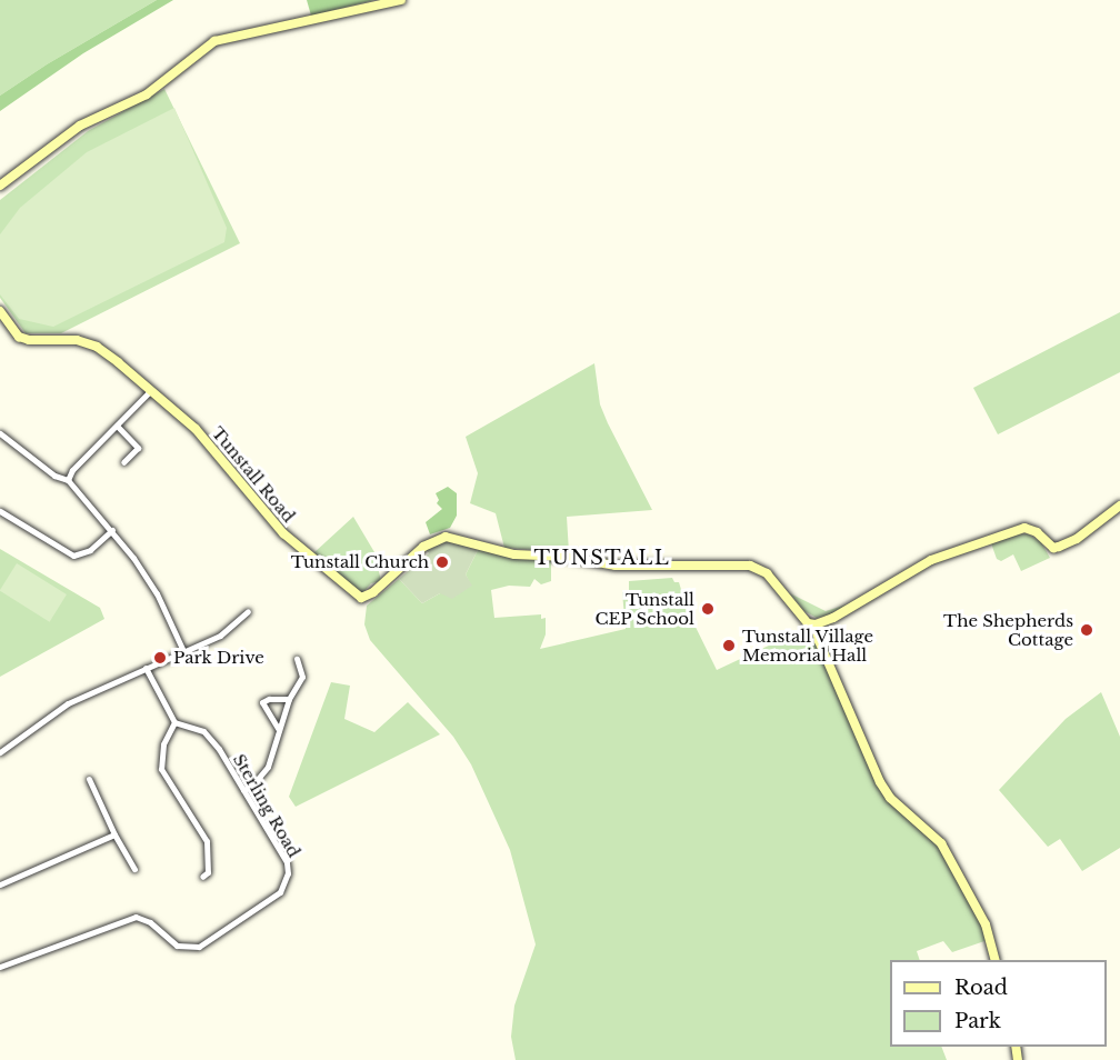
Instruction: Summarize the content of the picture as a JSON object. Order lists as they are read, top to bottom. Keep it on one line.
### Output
{"streets":{"street":["Tunstall Road","Sterling Road"]},"districts":["TUNSTALL"],"places":["Tunstall Church","Tunstall CEP School","The Shepherds Cottage","Tunstall Village Memorial Hall","Park Drive"],"legend":["Road","Park"]}
